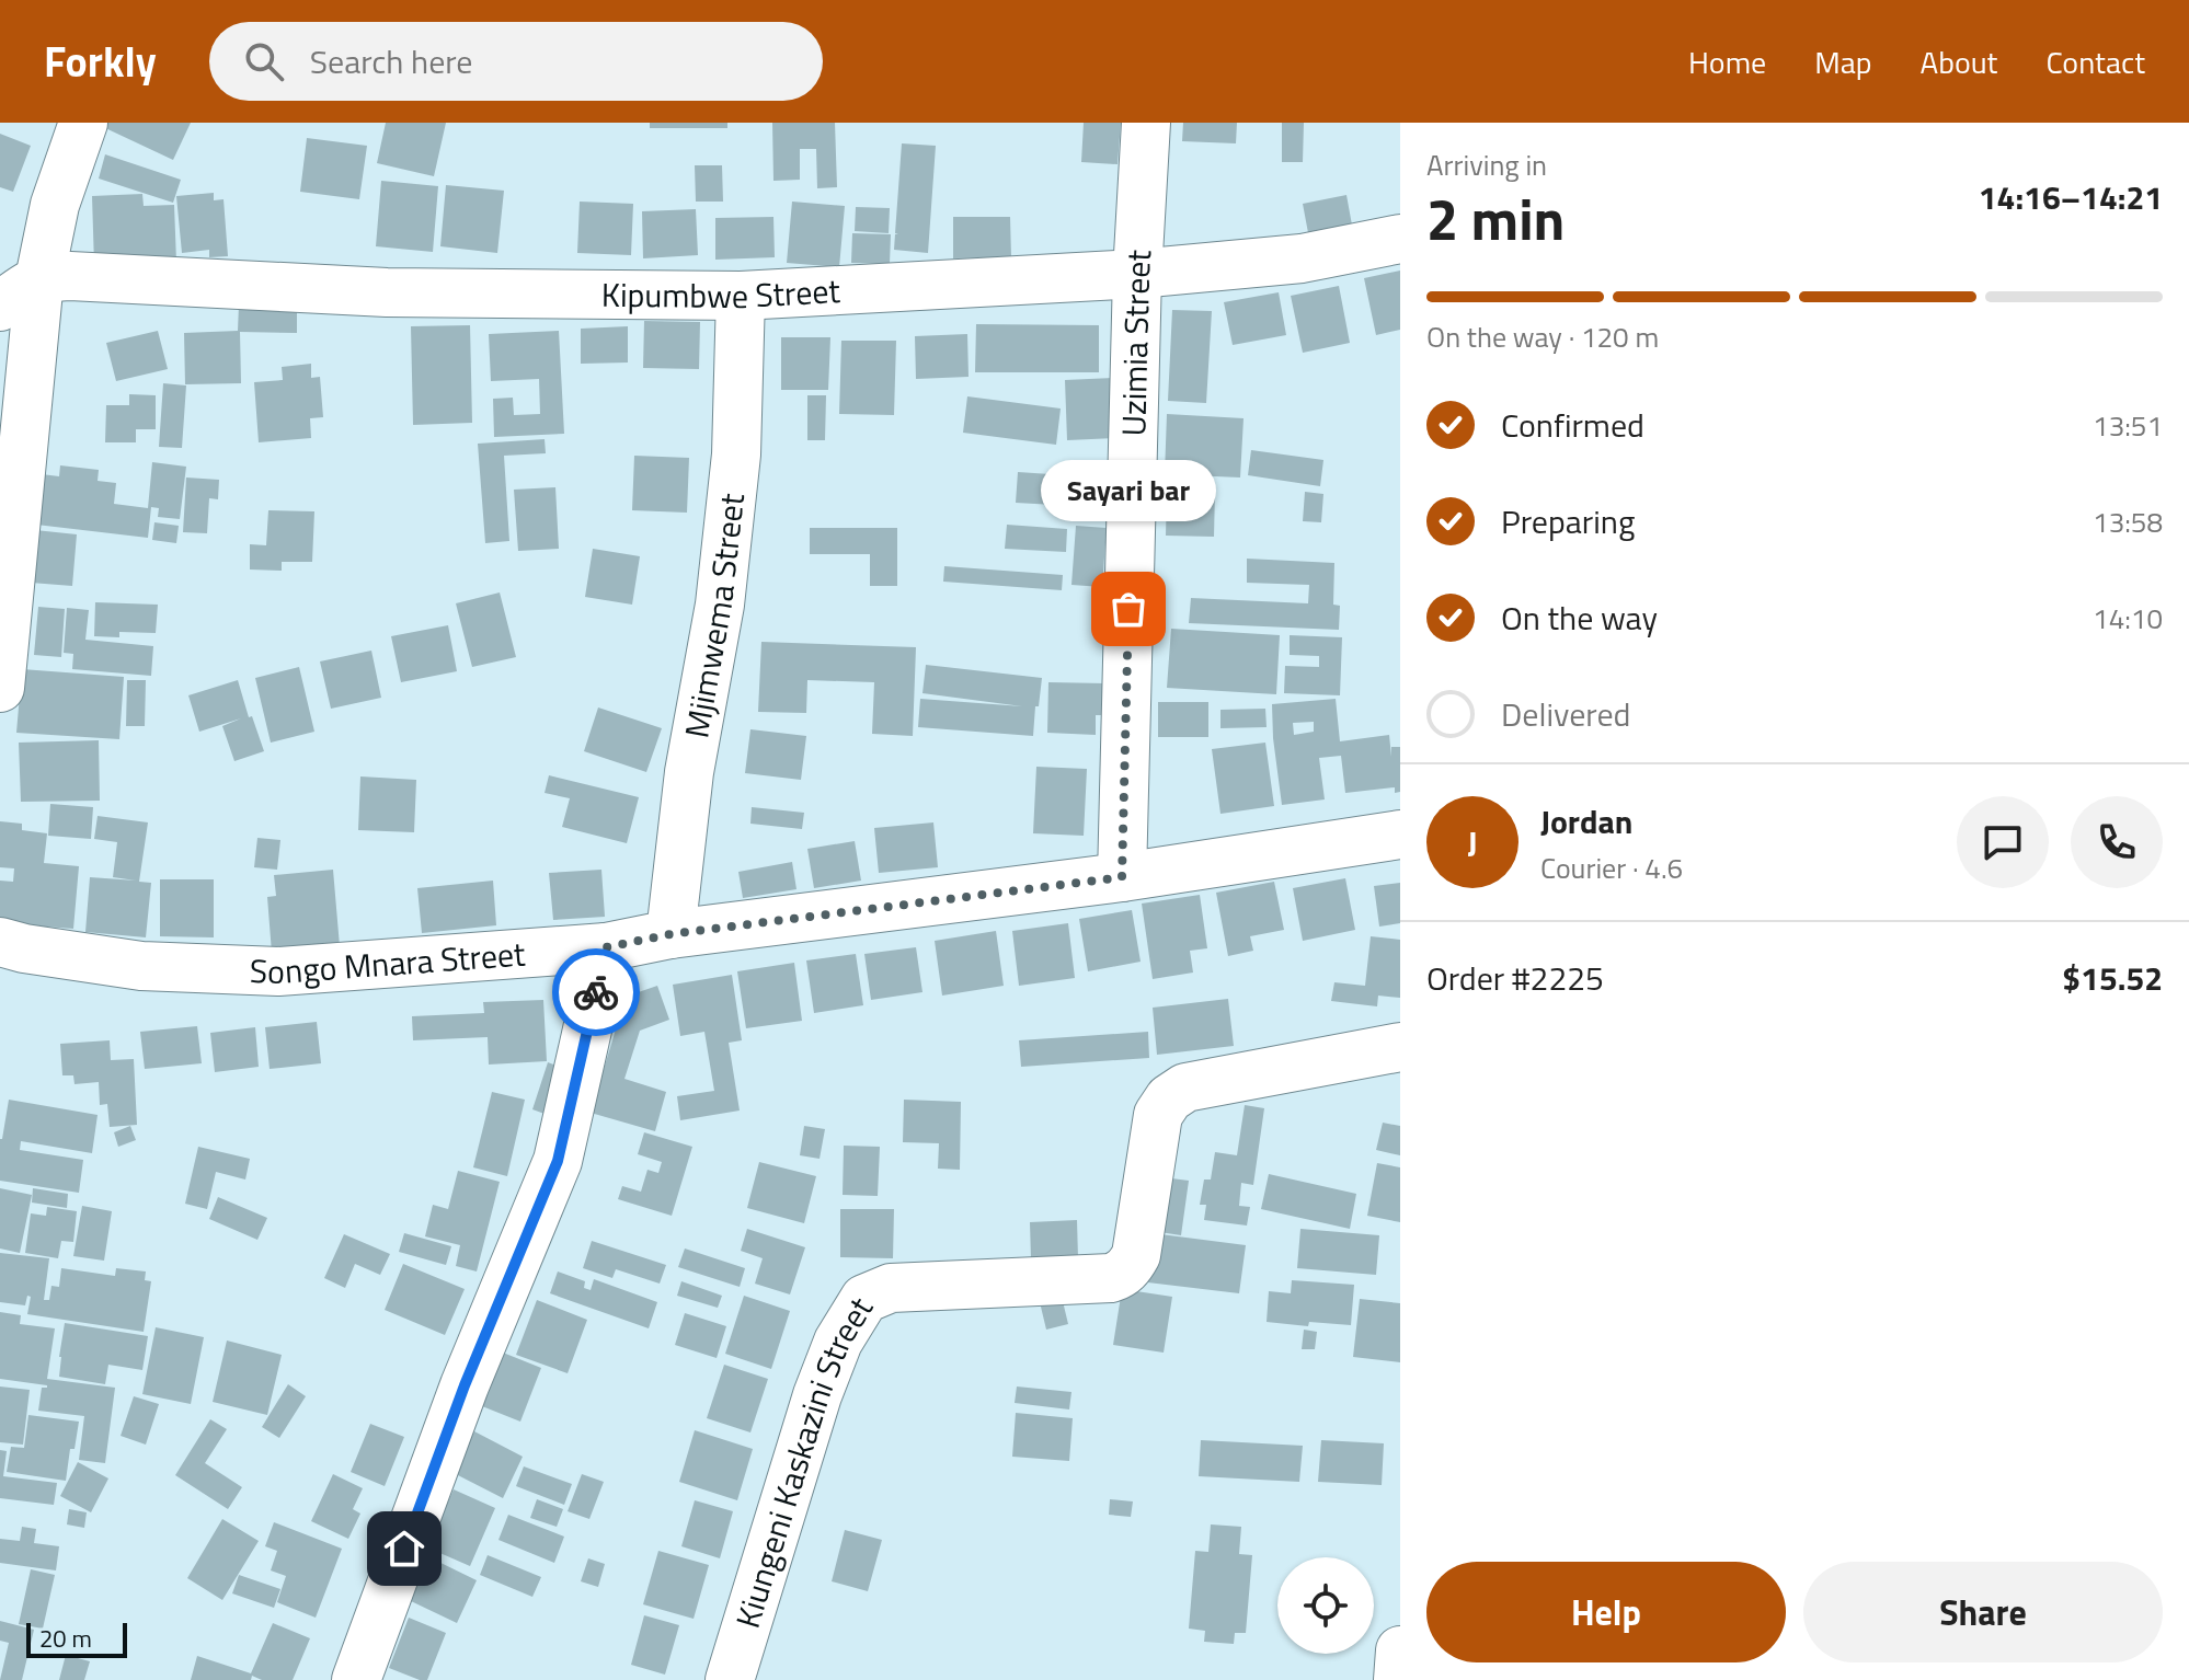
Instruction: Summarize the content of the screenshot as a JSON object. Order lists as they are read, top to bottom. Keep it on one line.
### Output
{"streets":{"street":["Kipumbwe Street","Uzimia Street","Mjimwema Street","Songo Mnara Street","Kiungeni Kaskazini Street"]},"crossings":[["Kipumbwe Street","Uzimia Street"],["Kipumbwe Street","Mjimwema Street"],["Uzimia Street","Songo Mnara Street"],["Mjimwema Street","Songo Mnara Street"]],"places":["Sayari bar"],"scale_bar":"20 m","page":{"header":"Forkly","search":"Search here","nav":["Home","Map","About","Contact"],"heading":["2 min","Arriving in","14:16–14:21"],"panel":["Jordan","Courier · 4.6","Order #2225","$15.52"],"bar":"On the way · 120 m","list":[["Confirmed","13:51"],["Preparing","13:58"],["On the way","14:10"],"Delivered"],"bubble":"Sayari bar","round":"J","buttons":["Help","Share"],"scale":"20 m"}}
